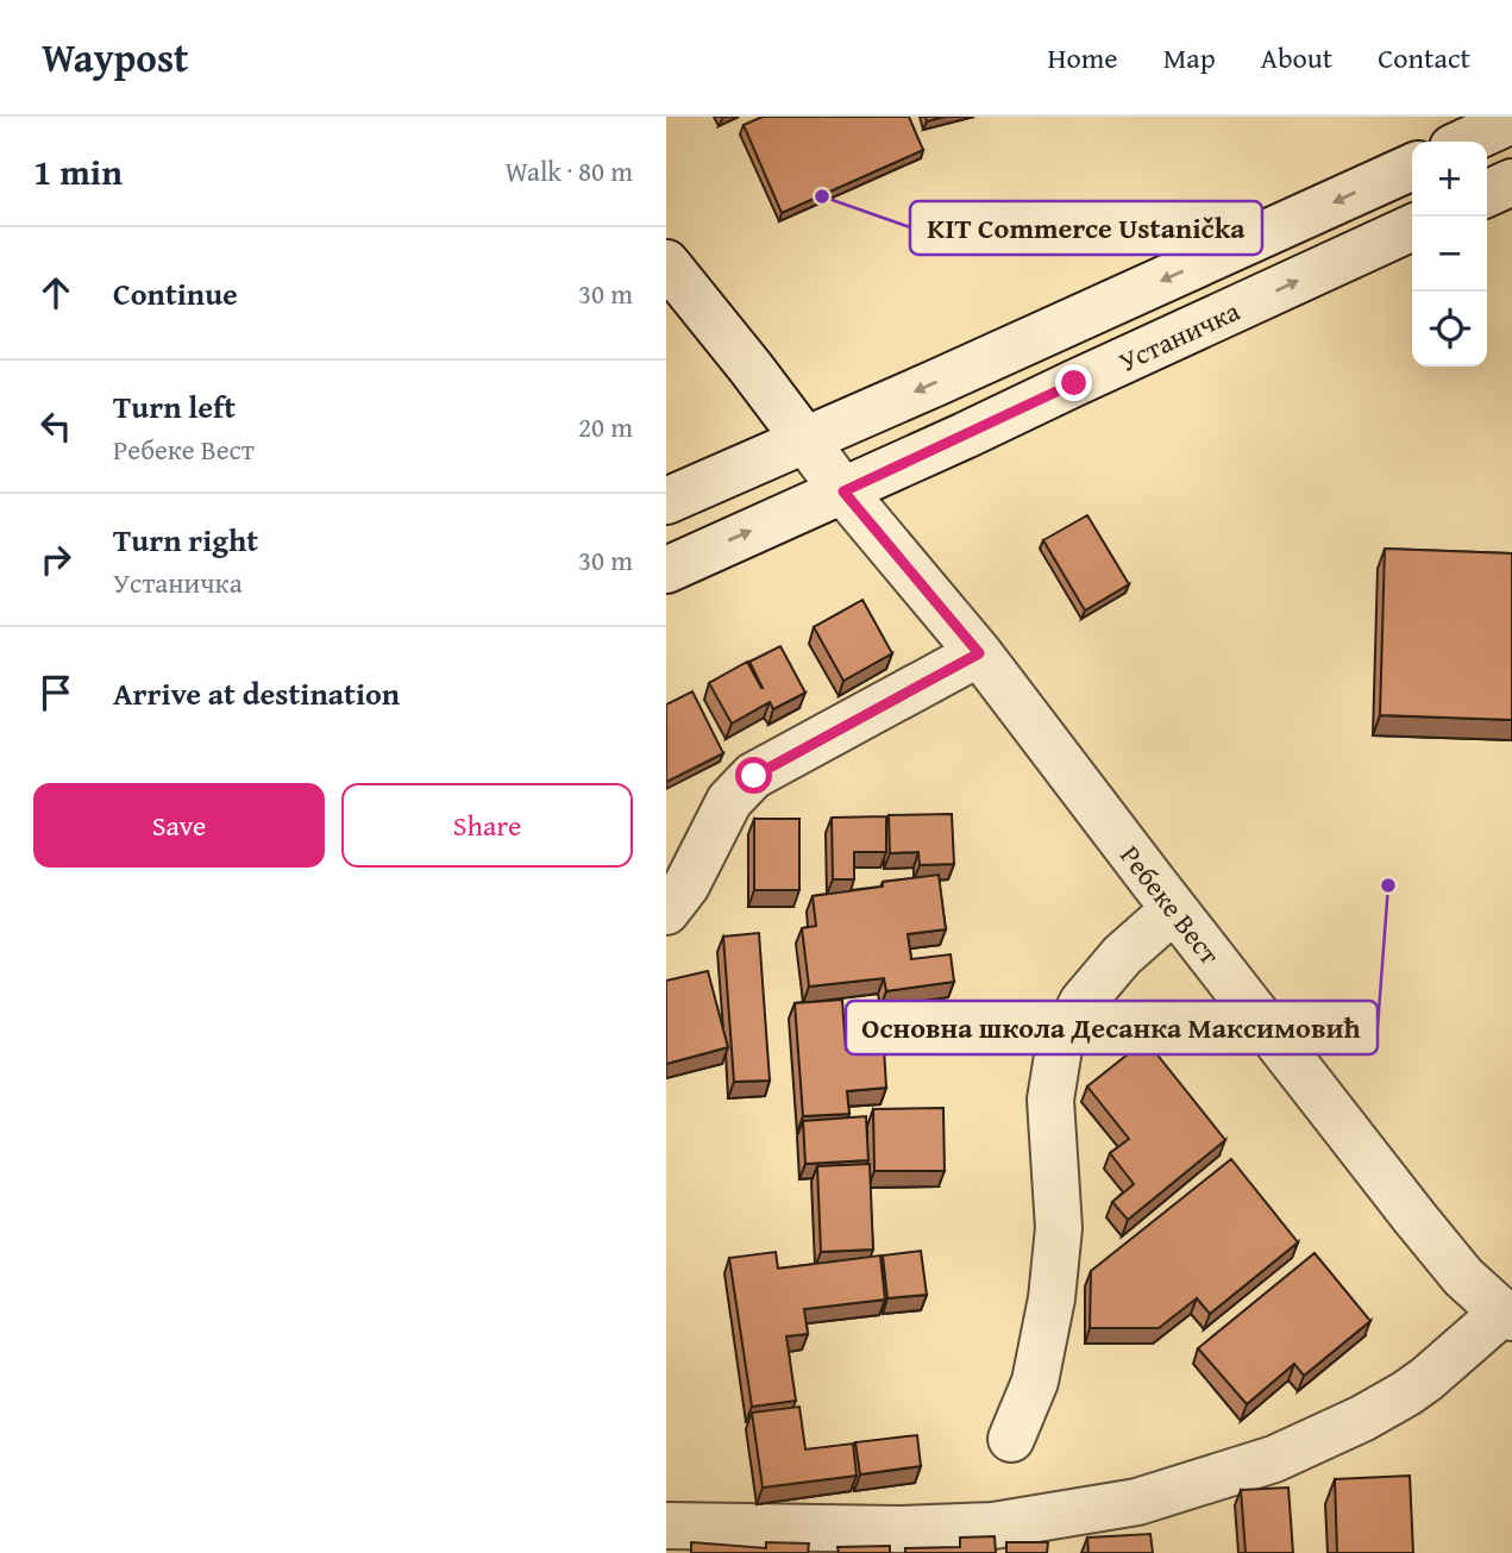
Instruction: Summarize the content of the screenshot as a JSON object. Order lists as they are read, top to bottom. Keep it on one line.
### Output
{"streets":{"street":["Устаничка","Ребеке Вест"]},"crossings":[["Устаничка","Ребеке Вест"]],"places":["KIT Commerce Ustanička","Основна школа Десанка Максимовић"],"page":{"header":"Waypost","nav":["Home","Map","About","Contact"],"heading":["1 min","Walk · 80 m"],"map_buttons":["+","−"],"list":[["Continue","30 m"],["Turn left","Ребеке Вест","20 m"],["Turn right","Устаничка","30 m"],"Arrive at destination"],"buttons":["Save","Share"]}}
